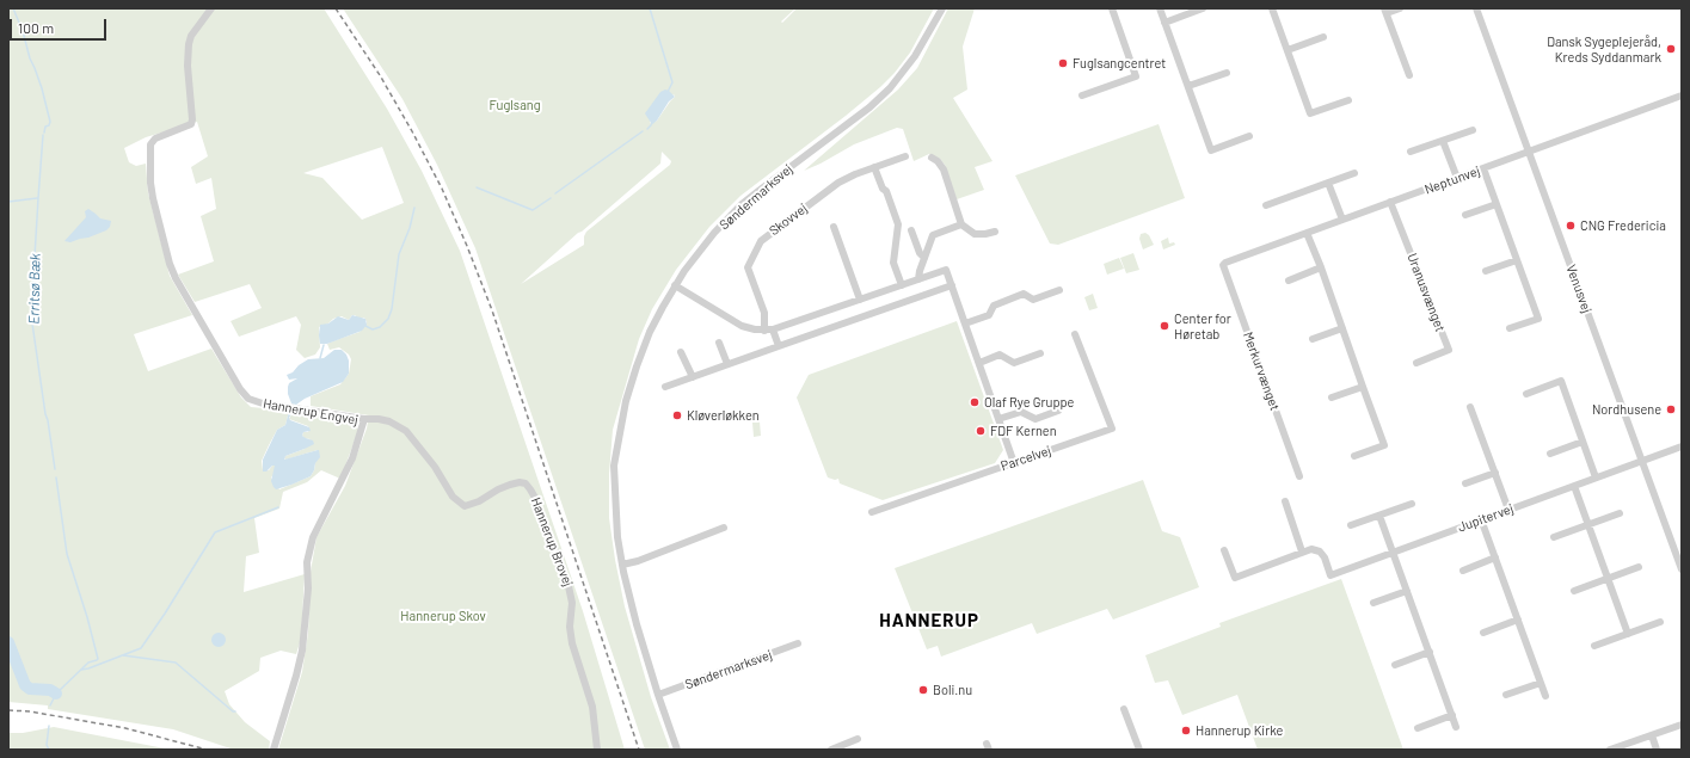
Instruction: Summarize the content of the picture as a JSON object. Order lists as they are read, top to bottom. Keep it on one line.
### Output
{"streets":{"street":["Neptunvej","Søndermarksvej","Skovvej","Venusvej","Uranusvænget","Merkurvænget","Hannerup Engvej","Parcelvej","Jupitervej","Hannerup Brovej"]},"crossings":[["Neptunvej","Venusvej"],["Neptunvej","Uranusvænget"],["Neptunvej","Merkurvænget"],["Venusvej","Jupitervej"],["Hannerup Engvej","Hannerup Brovej"]],"districts":["HANNERUP"],"water":["Erritsø Bæk"],"parks":["Fuglsang","Hannerup Skov"],"places":["Dansk Sygeplejeråd, Kreds Syddanmark","Fuglsangcentret","CNG Fredericia","Center for Høretab","Olaf Rye Gruppe","Nordhusene","Kløverløkken","FDF Kernen","Boli.nu","Hannerup Kirke"],"scale_bar":"100 m"}
